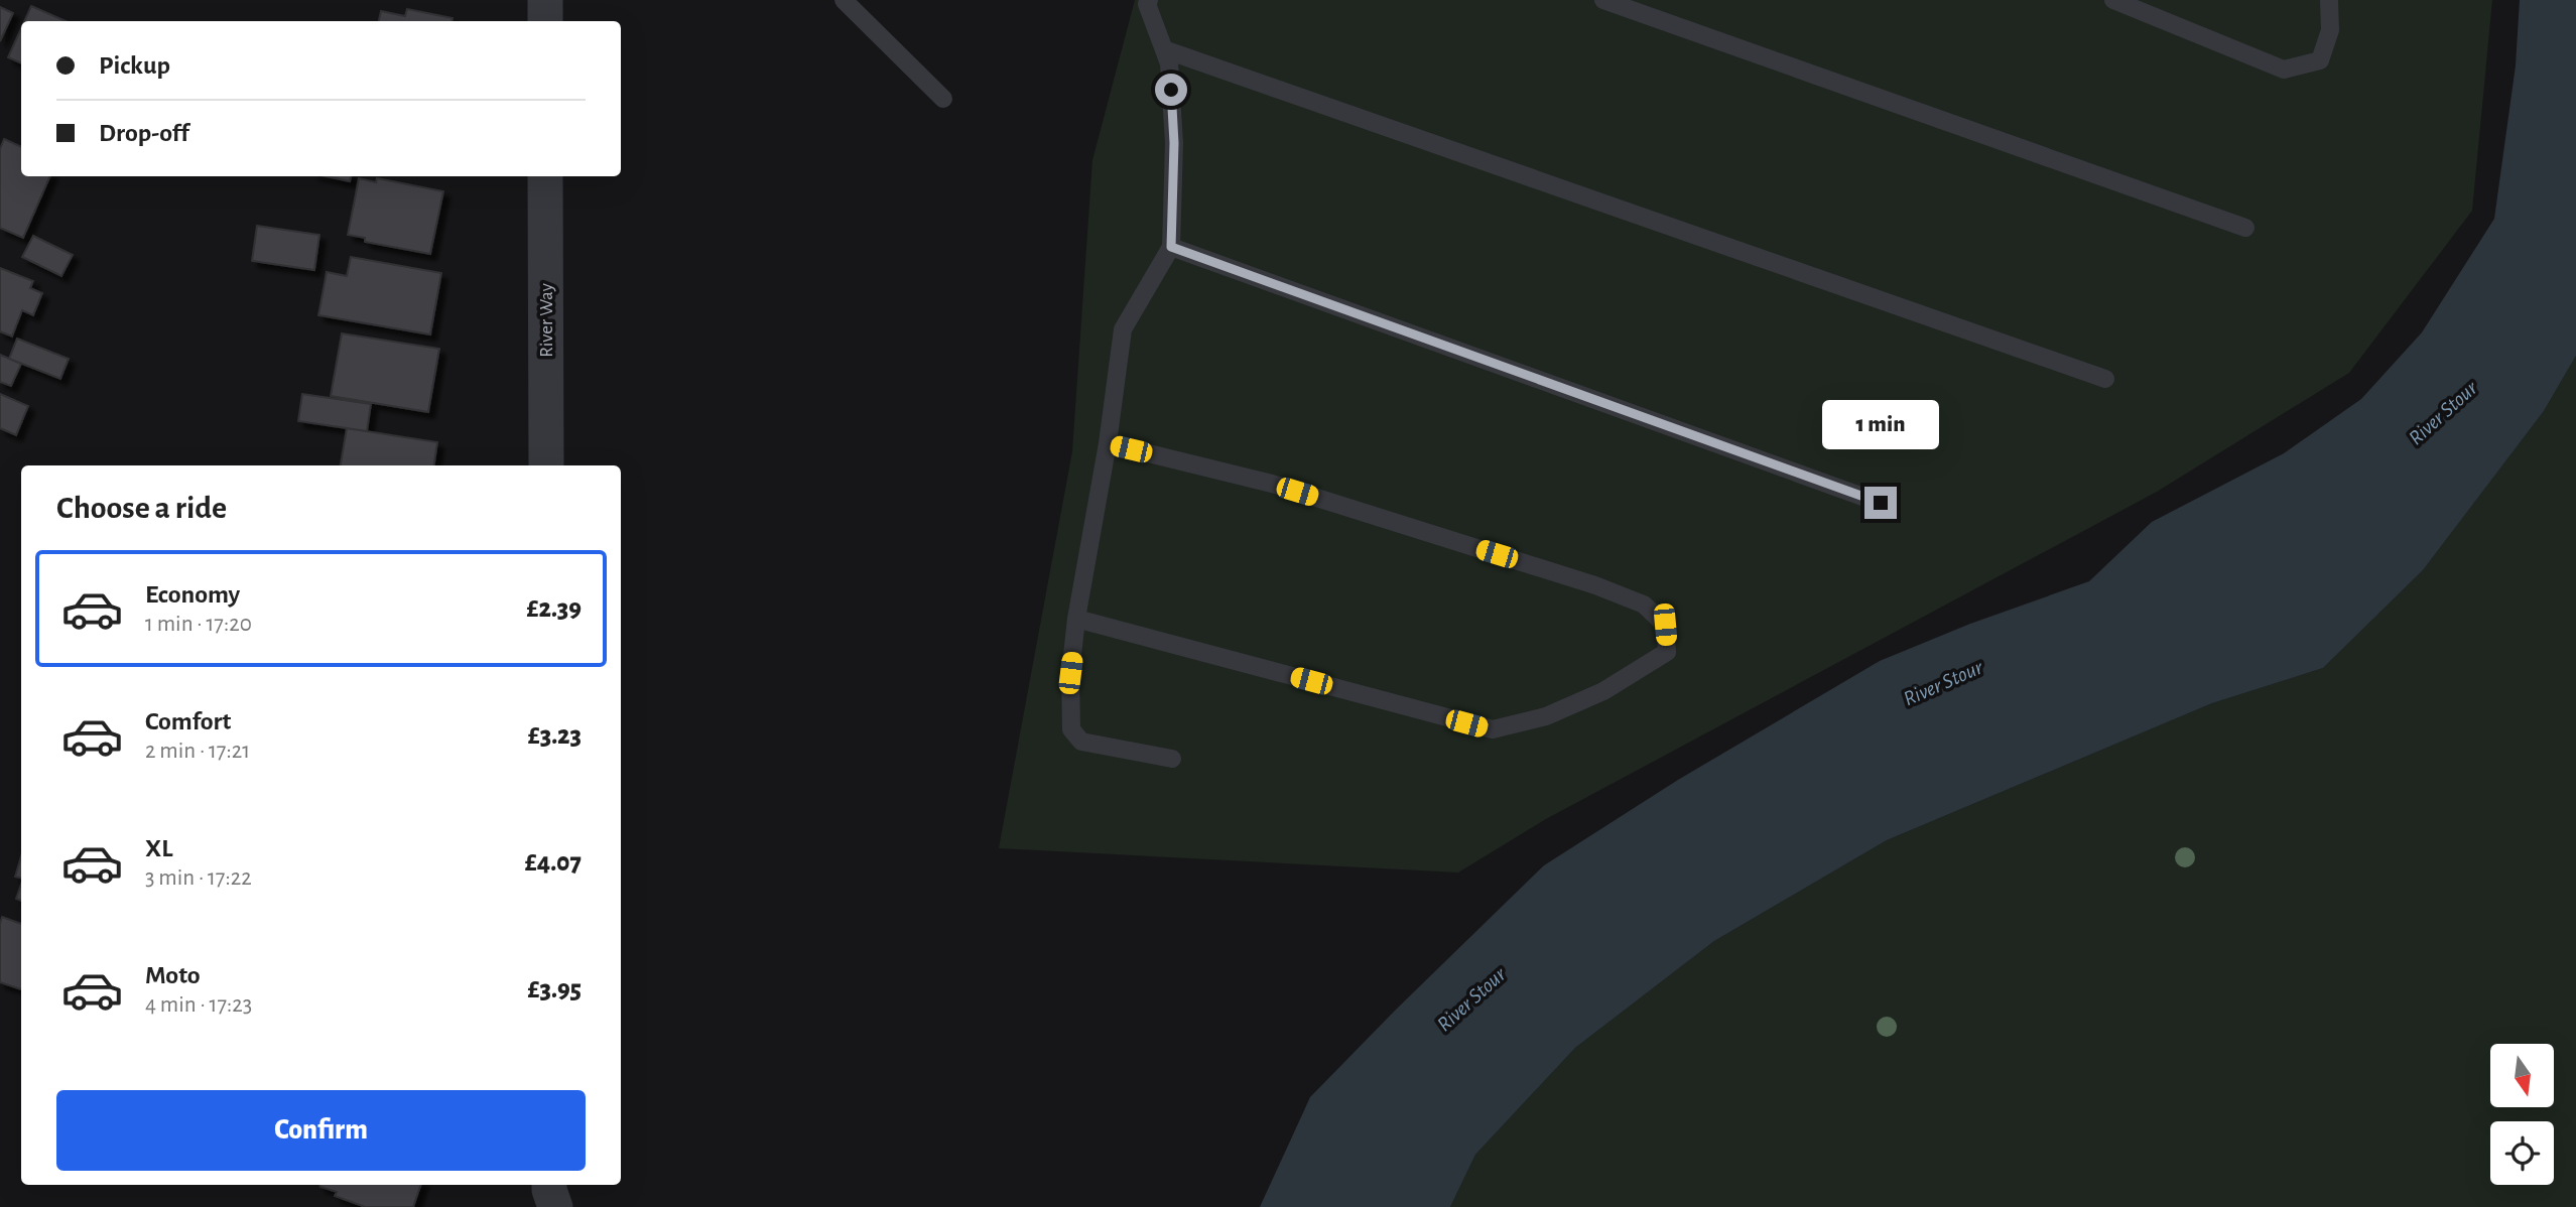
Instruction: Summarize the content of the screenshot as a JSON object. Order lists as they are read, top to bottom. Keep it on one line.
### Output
{"streets":{"street":["River Way"]},"water":["River Stour"],"north":"bottom","page":{"banner":["Pickup","Drop-off"],"bubble":"1 min","heading":"Choose a ride","list":[{"name":"Economy","note":"1 min · 17:20","value":"£2.39"},{"name":"Comfort","note":"2 min · 17:21","value":"£3.23"},{"name":"XL","note":"3 min · 17:22","value":"£4.07"},{"name":"Moto","note":"4 min · 17:23","value":"£3.95"}],"buttons":"Confirm"}}
